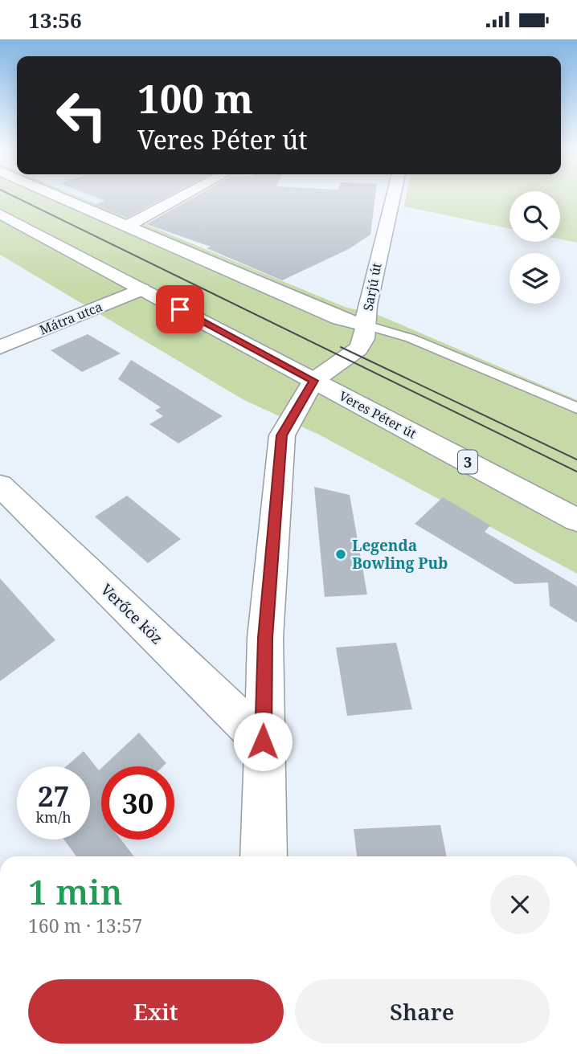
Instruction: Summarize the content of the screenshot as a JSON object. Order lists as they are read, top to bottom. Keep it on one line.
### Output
{"streets":{"street":["Sarjú út","Mátra utca","Veres Péter út","3","Verőce köz"]},"crossings":[["Sarjú út","Veres Péter út"],["Mátra utca","Veres Péter út"]],"places":["Legenda Bowling Pub"],"page":{"status":"13:56","turn":["100 m","Veres Péter út"],"speed":"27 km/h","limit":"30","heading":["1 min","160 m · 13:57"],"buttons":["Exit","Share"]}}
